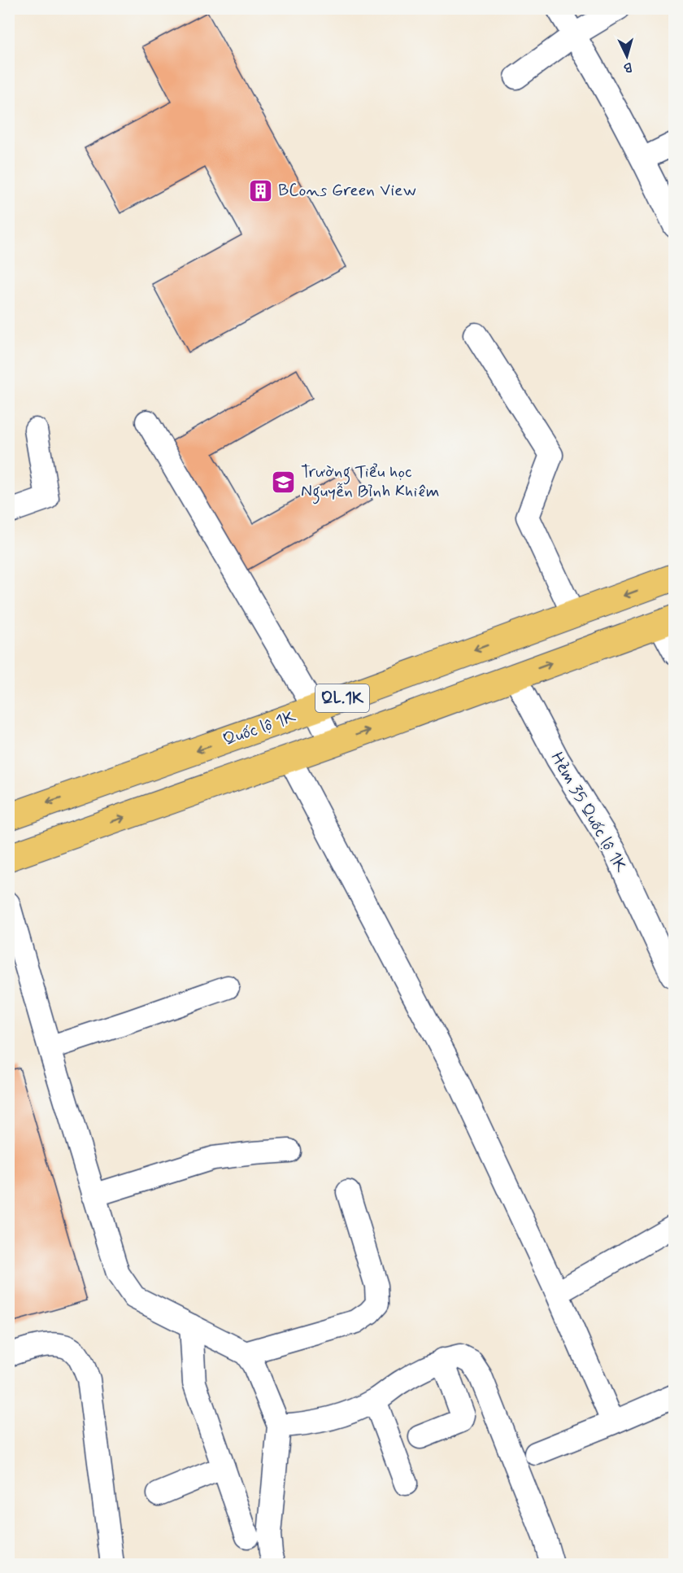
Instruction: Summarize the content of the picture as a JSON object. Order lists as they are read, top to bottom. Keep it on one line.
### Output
{"streets":{"main road":["QL.1K","Quốc lộ 1K"],"street":["Hẻm 35 Quốc lộ 1K"]},"crossings":[["QL.1K","Hẻm 35 Quốc lộ 1K"]],"places":{"building":["BCons Green View"],"school or university":["Trường Tiểu học Nguyễn Bỉnh Khiêm"]},"north":"bottom"}
